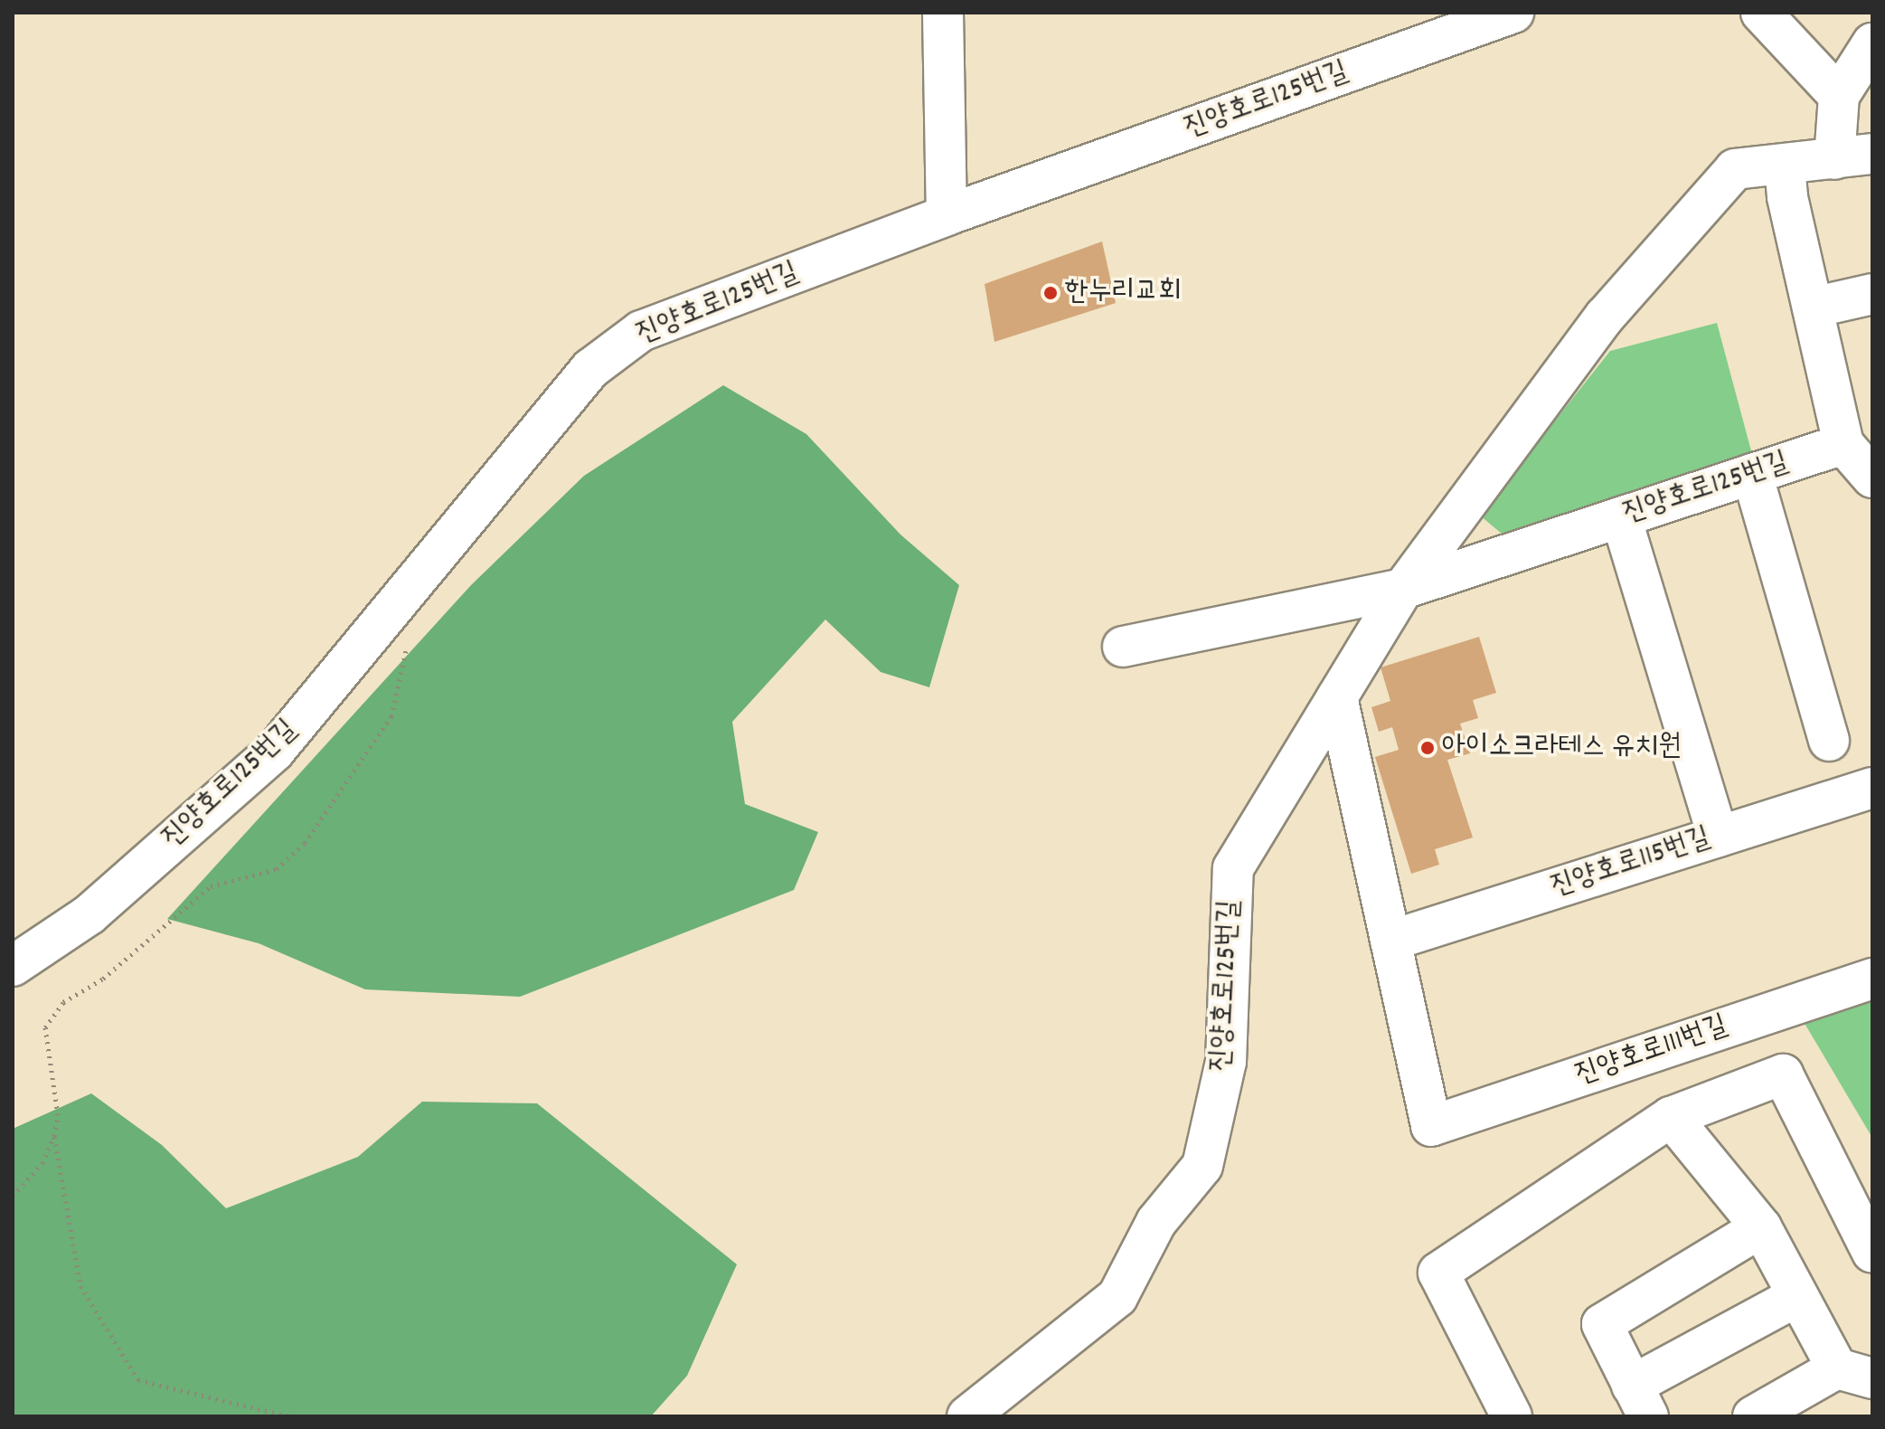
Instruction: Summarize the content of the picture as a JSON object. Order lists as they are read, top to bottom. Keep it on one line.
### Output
{"streets":{"street":["진양호로125번길","진양호로115번길","진양호로111번길"]},"crossings":[["진양호로115번길","진양호로111번길"]],"places":["한누리교회","아이소크라테스 유치원"]}
